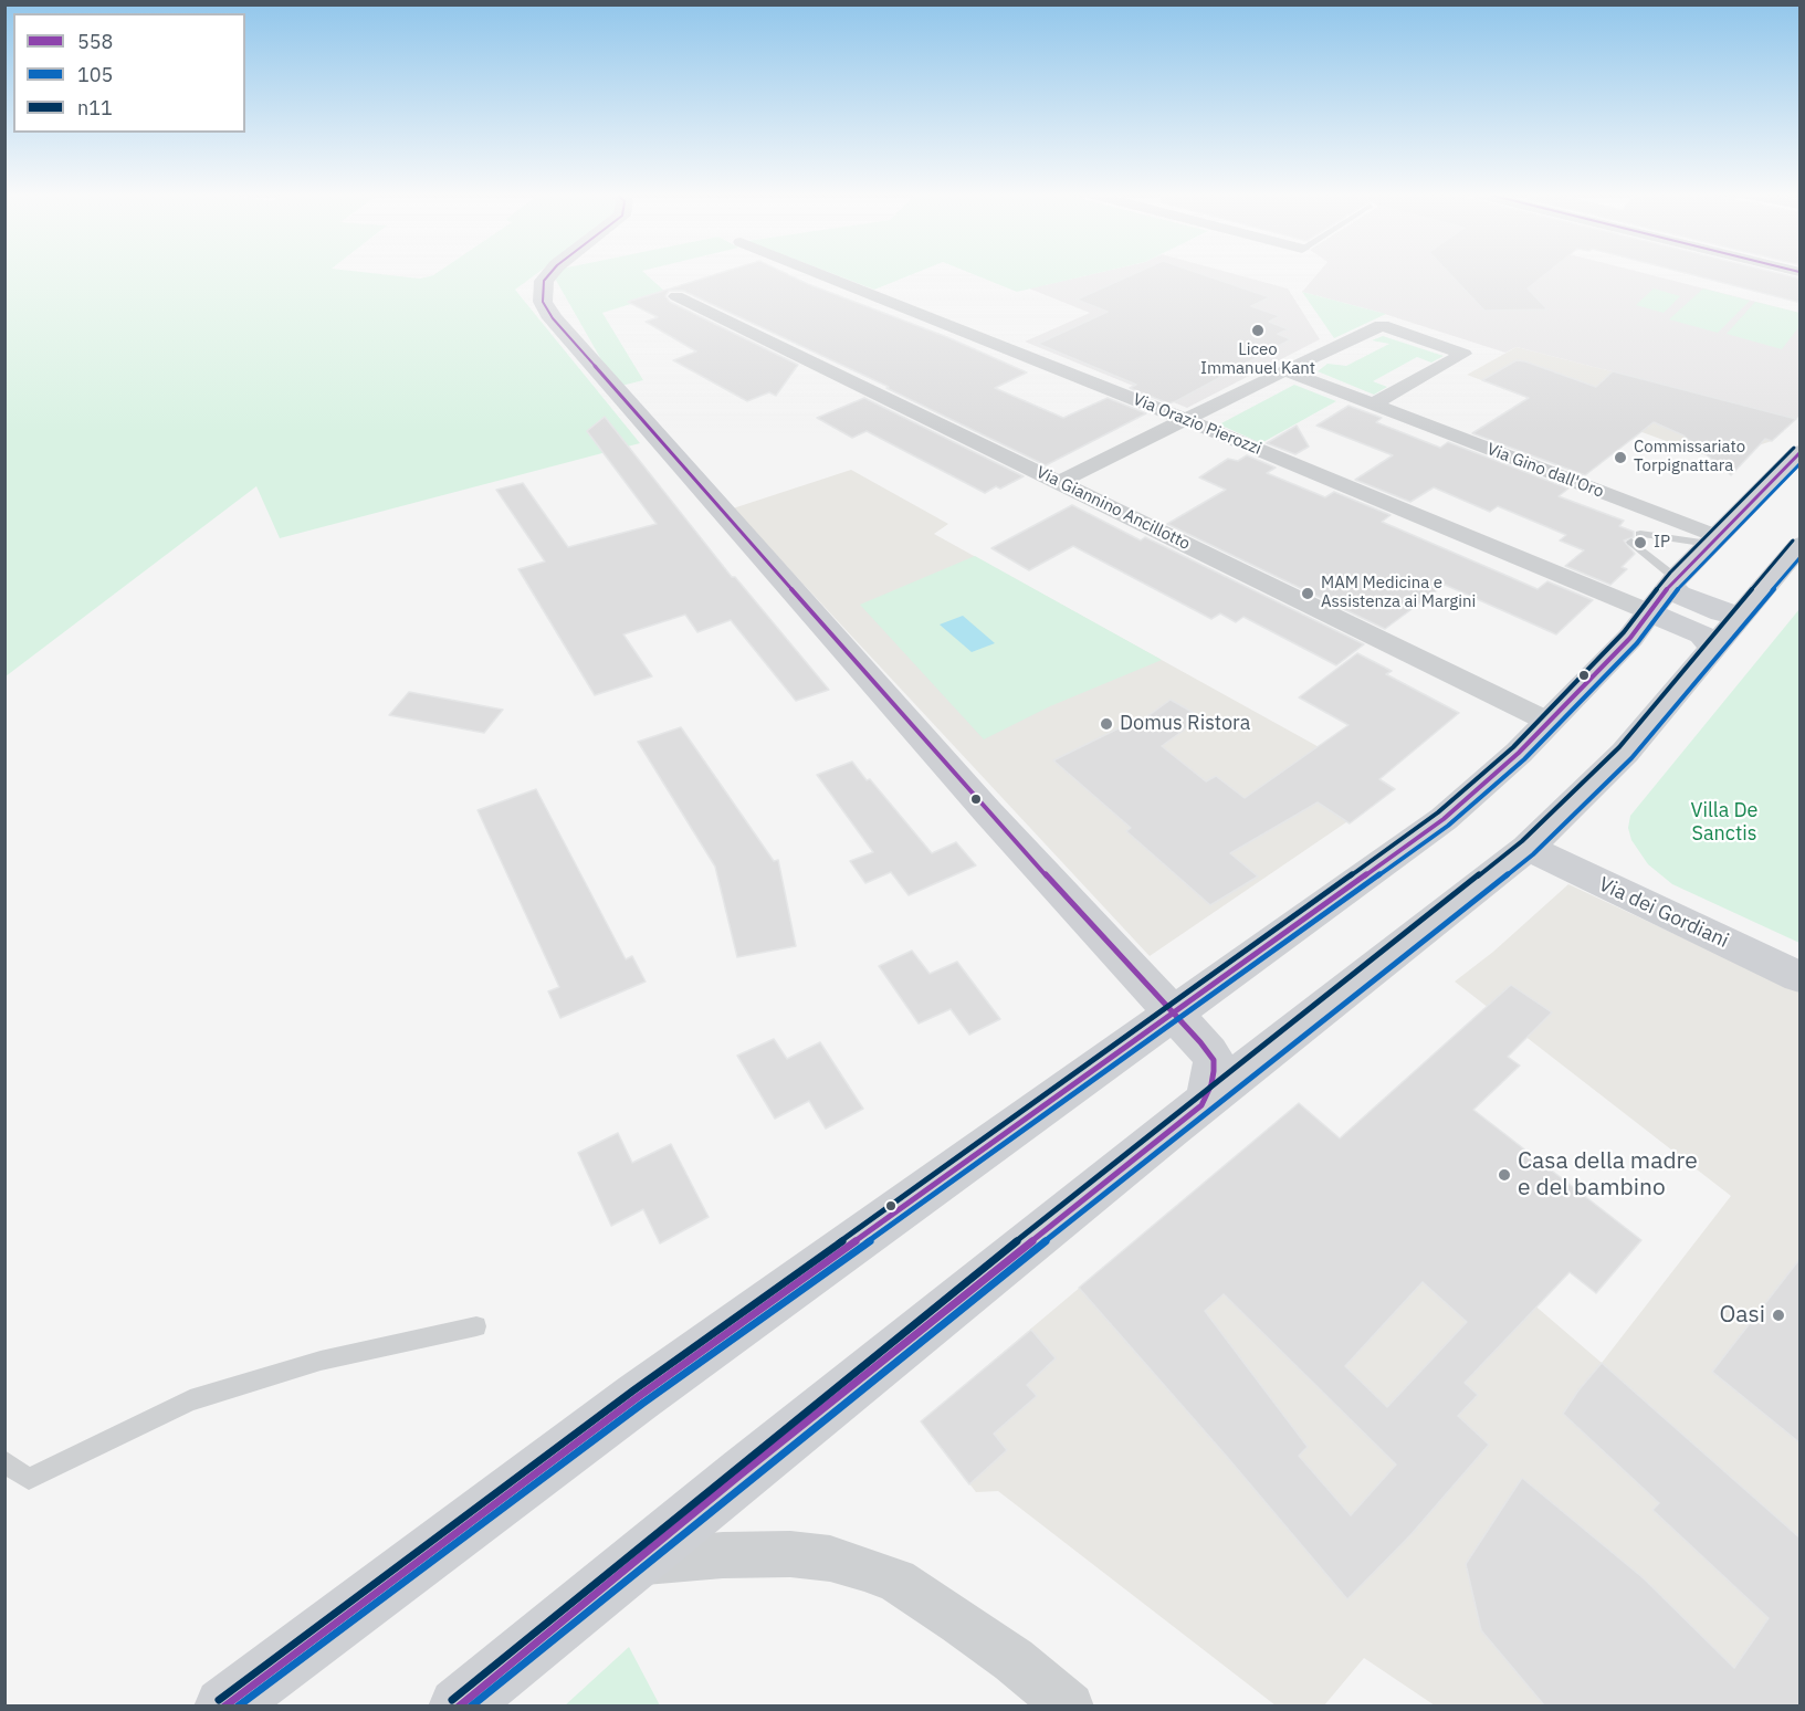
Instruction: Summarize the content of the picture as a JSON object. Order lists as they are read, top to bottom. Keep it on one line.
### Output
{"streets":{"main road":["Via dei Gordiani"],"street":["Via Orazio Pierozzi","Via Gino dall'Oro","Via Giannino Ancillotto"]},"parks":["Villa De Sanctis"],"places":["Liceo Immanuel Kant","Commissariato Torpignattara","IP","MAM Medicina e Assistenza ai Margini","Domus Ristora","Casa della madre e del bambino","Oasi"],"lines":["transit line 558","transit line n11","transit line 105"],"legend":["558","105","n11"]}
